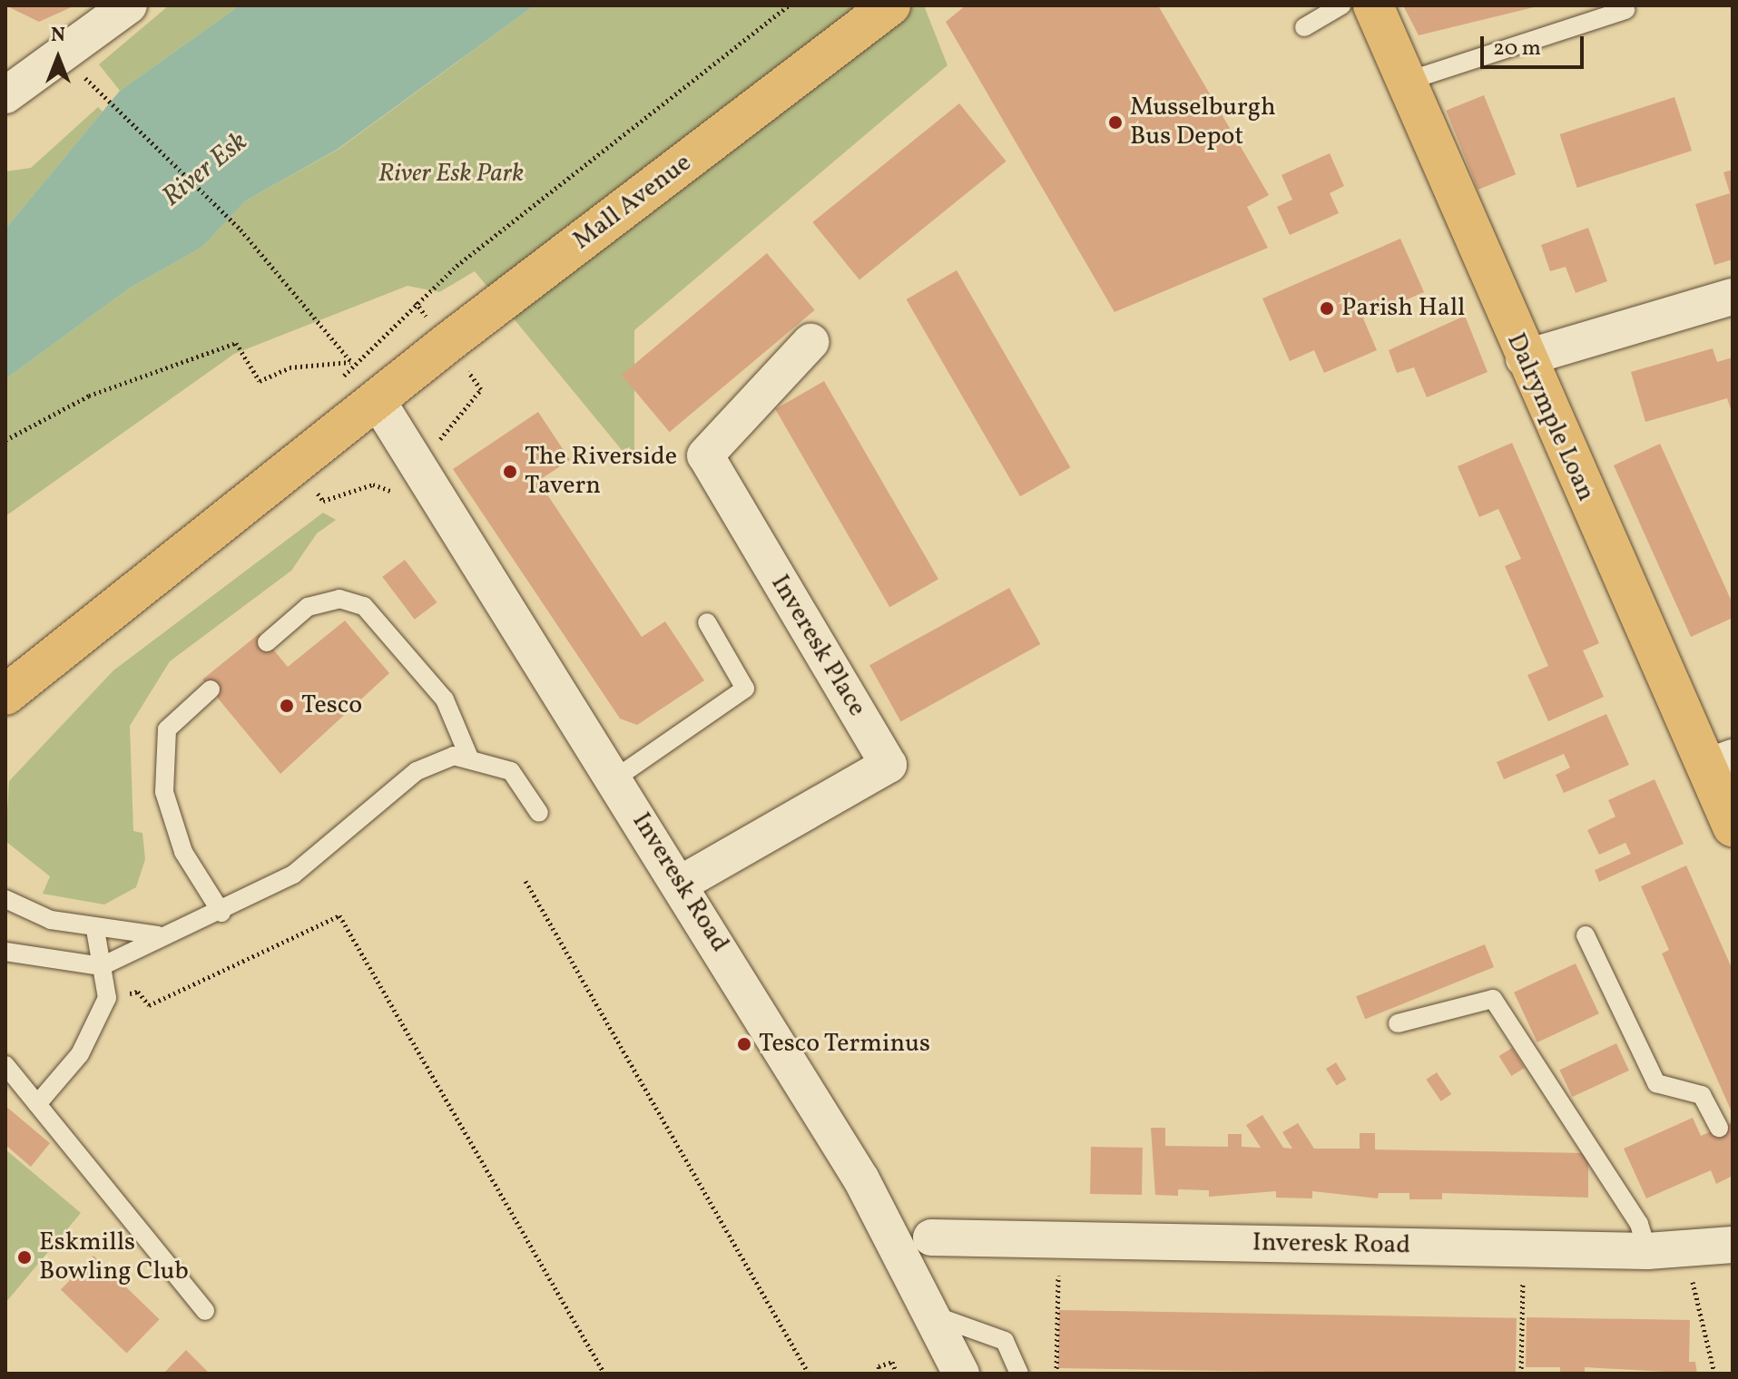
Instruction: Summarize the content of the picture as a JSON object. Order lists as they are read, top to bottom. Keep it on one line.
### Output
{"streets":{"main road":["Mall Avenue","Dalrymple Loan"],"street":["Inveresk Place","Inveresk Road"]},"crossings":[["Mall Avenue","Inveresk Road"],["Inveresk Place","Inveresk Road"]],"water":["River Esk"],"parks":["River Esk Park"],"places":["Musselburgh Bus Depot","Parish Hall","The Riverside Tavern","Tesco","Tesco Terminus","Eskmills Bowling Club"],"scale_bar":"20 m","north":"top"}
